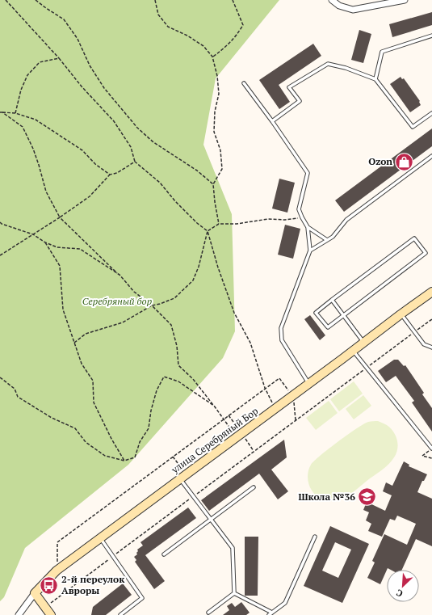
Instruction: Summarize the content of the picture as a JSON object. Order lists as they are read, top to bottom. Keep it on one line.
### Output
{"streets":{"street":["улица Серебряный Бор"]},"parks":["Серебряный бор"],"places":{"shop":["Ozon"],"school or university":["Школа №36"],"bus stop":["2-й переулок Авроры"]},"north":"bottom left"}
